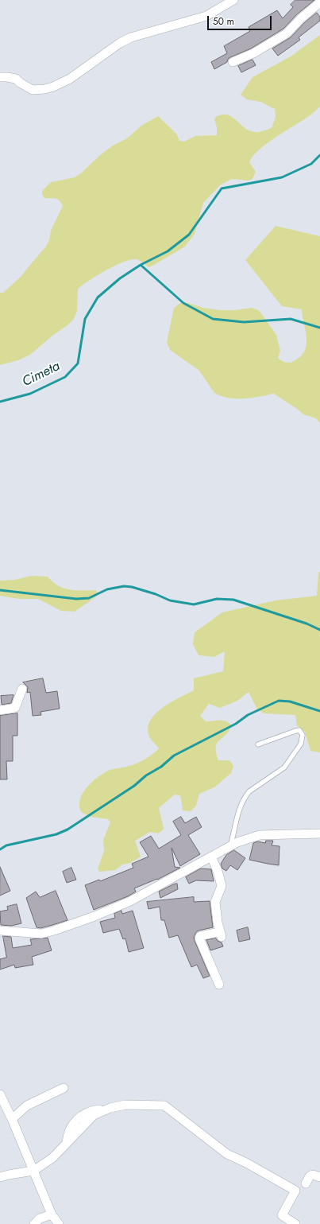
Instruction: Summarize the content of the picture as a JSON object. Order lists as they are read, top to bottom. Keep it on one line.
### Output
{"water":["Cimeta"],"scale_bar":"50 m"}
